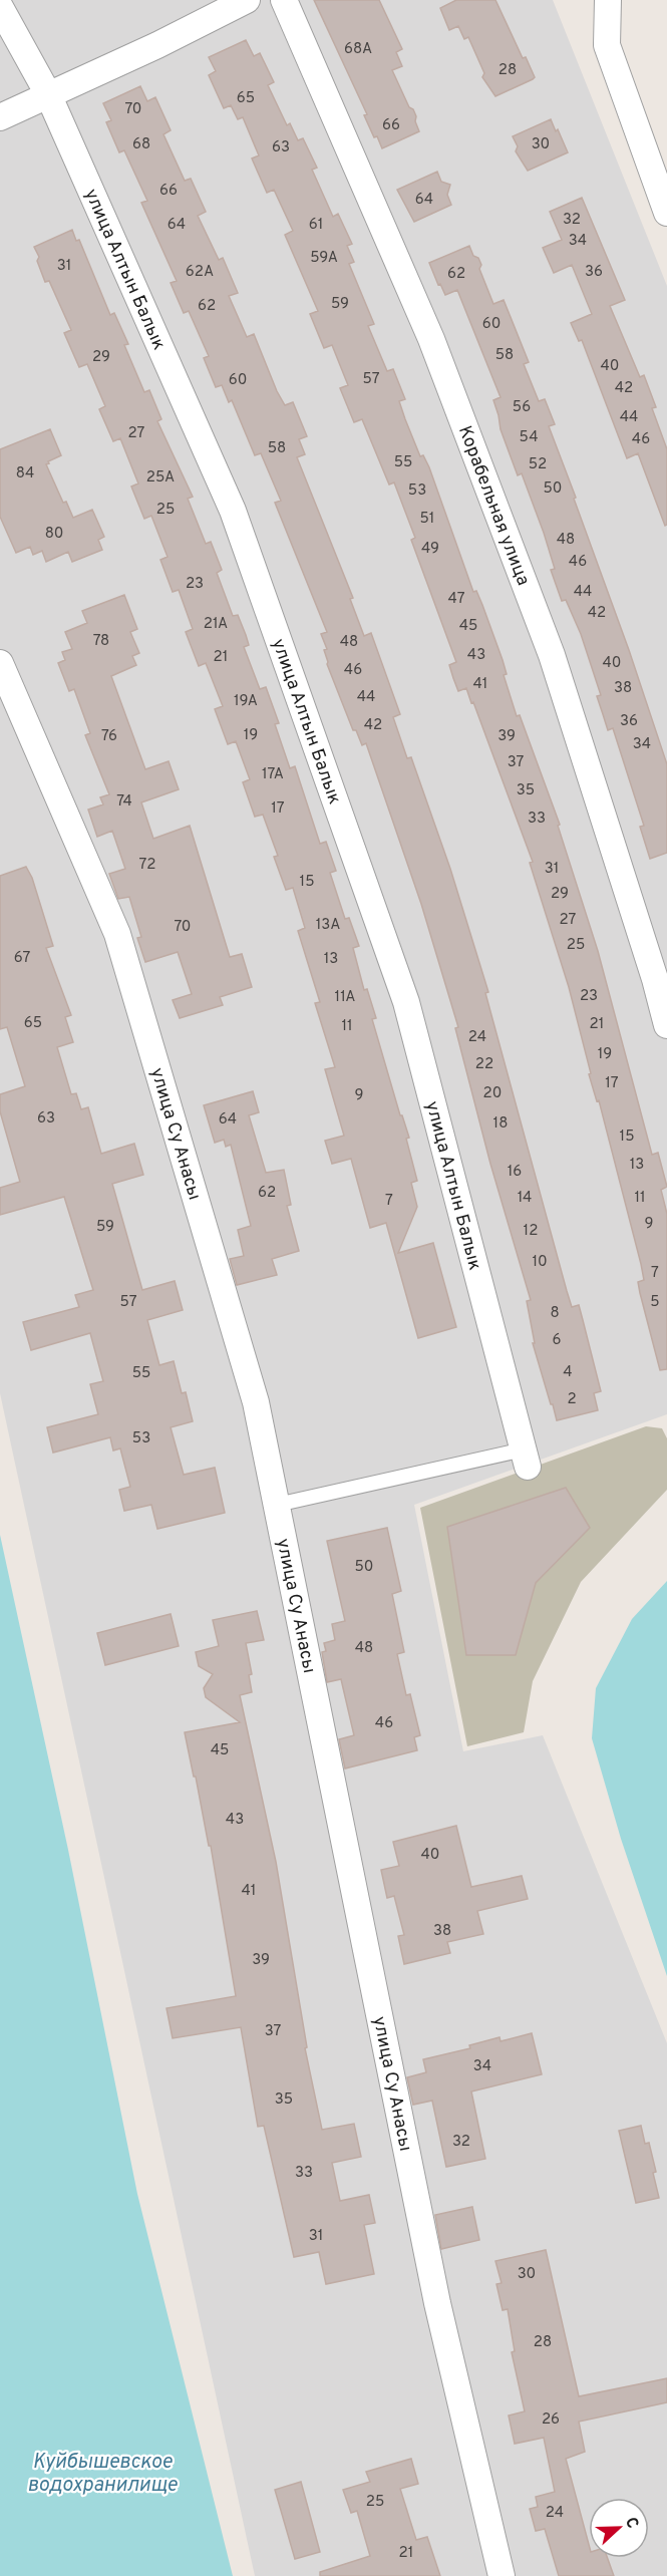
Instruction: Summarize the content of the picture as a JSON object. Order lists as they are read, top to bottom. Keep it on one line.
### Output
{"streets":{"street":["улица Алтын Балык","Корабельная улица","улица Су Анасы"]},"water":["Куйбышевское водохранилище"],"house_numbers":["68А","28","65","70","66","68","30","63","66","64","32","64","61","34","59А","31","62А","36","62","59","62","60","58","29","40","57","60","42","56","44","27","54","46","58","55","52","84","25А","50","53","25","51","80","48","49","46","23","44","47","42","21А","45","78","48","43","21","40","46","41","38","44","19А","36","42","19","76","39","34","37","17А","35","74","17","33","72","31","15","29","27","13А","70","25","67","13","23","11А","65","21","11","24","19","22","17","20","9","63","64","18","15","13","16","62","14","11","7","9","59","12","10","7","57","5","8","6","4","55","2","53","50","48","46","45","43","40","41","38","39","37","34","35","32","33","31","30","28","26","25","24","21"],"north":"right"}
